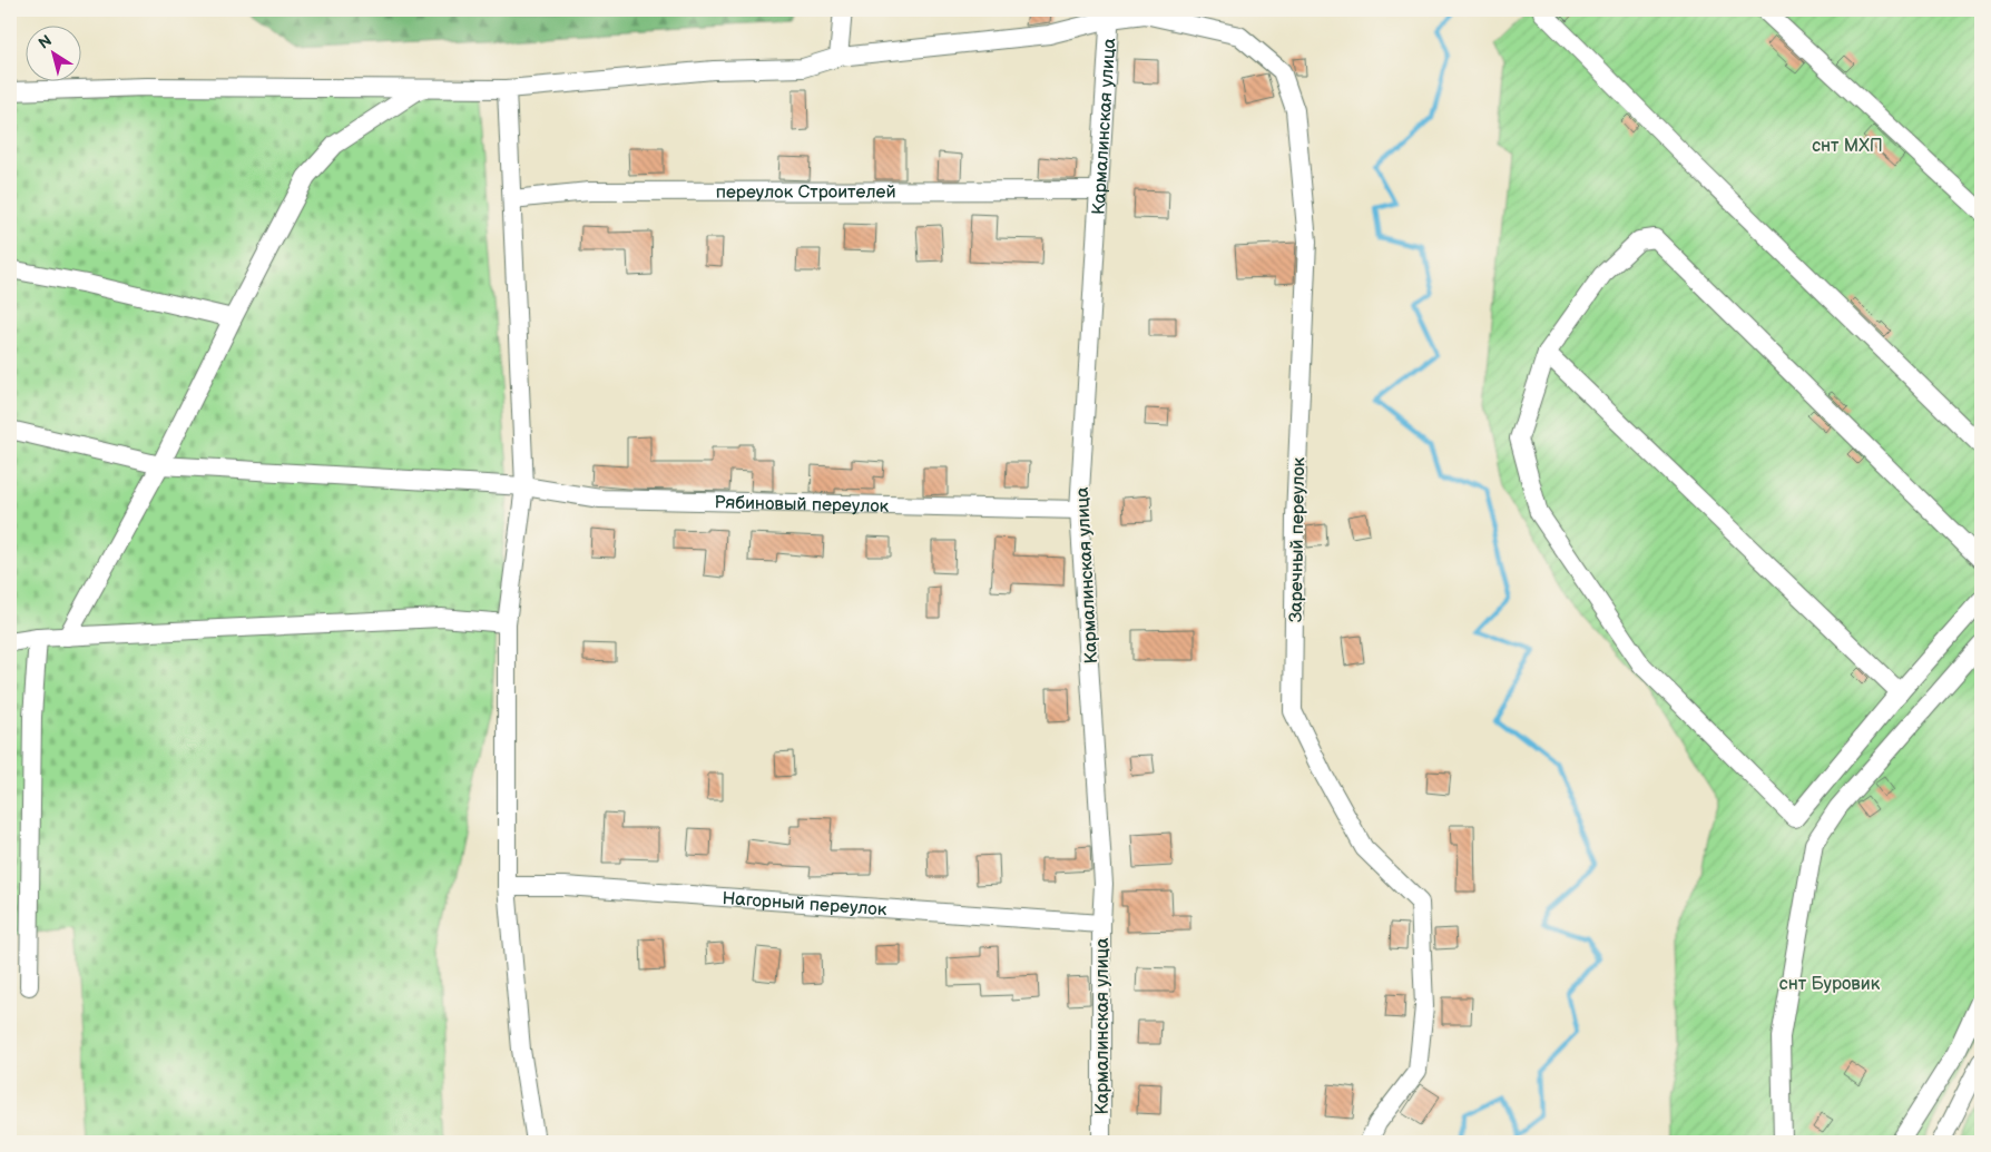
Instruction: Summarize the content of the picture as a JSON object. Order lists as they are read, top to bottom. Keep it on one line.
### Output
{"streets":{"street":["Кармалинская улица","переулок Строителей","Рябиновый переулок","Заречный переулок","Нагорный переулок"]},"crossings":[["Кармалинская улица","переулок Строителей"],["Кармалинская улица","Рябиновый переулок"],["Кармалинская улица","Заречный переулок"],["Кармалинская улица","Нагорный переулок"]],"parks":["снт МХП","снт Буровик"],"north":"top left"}
